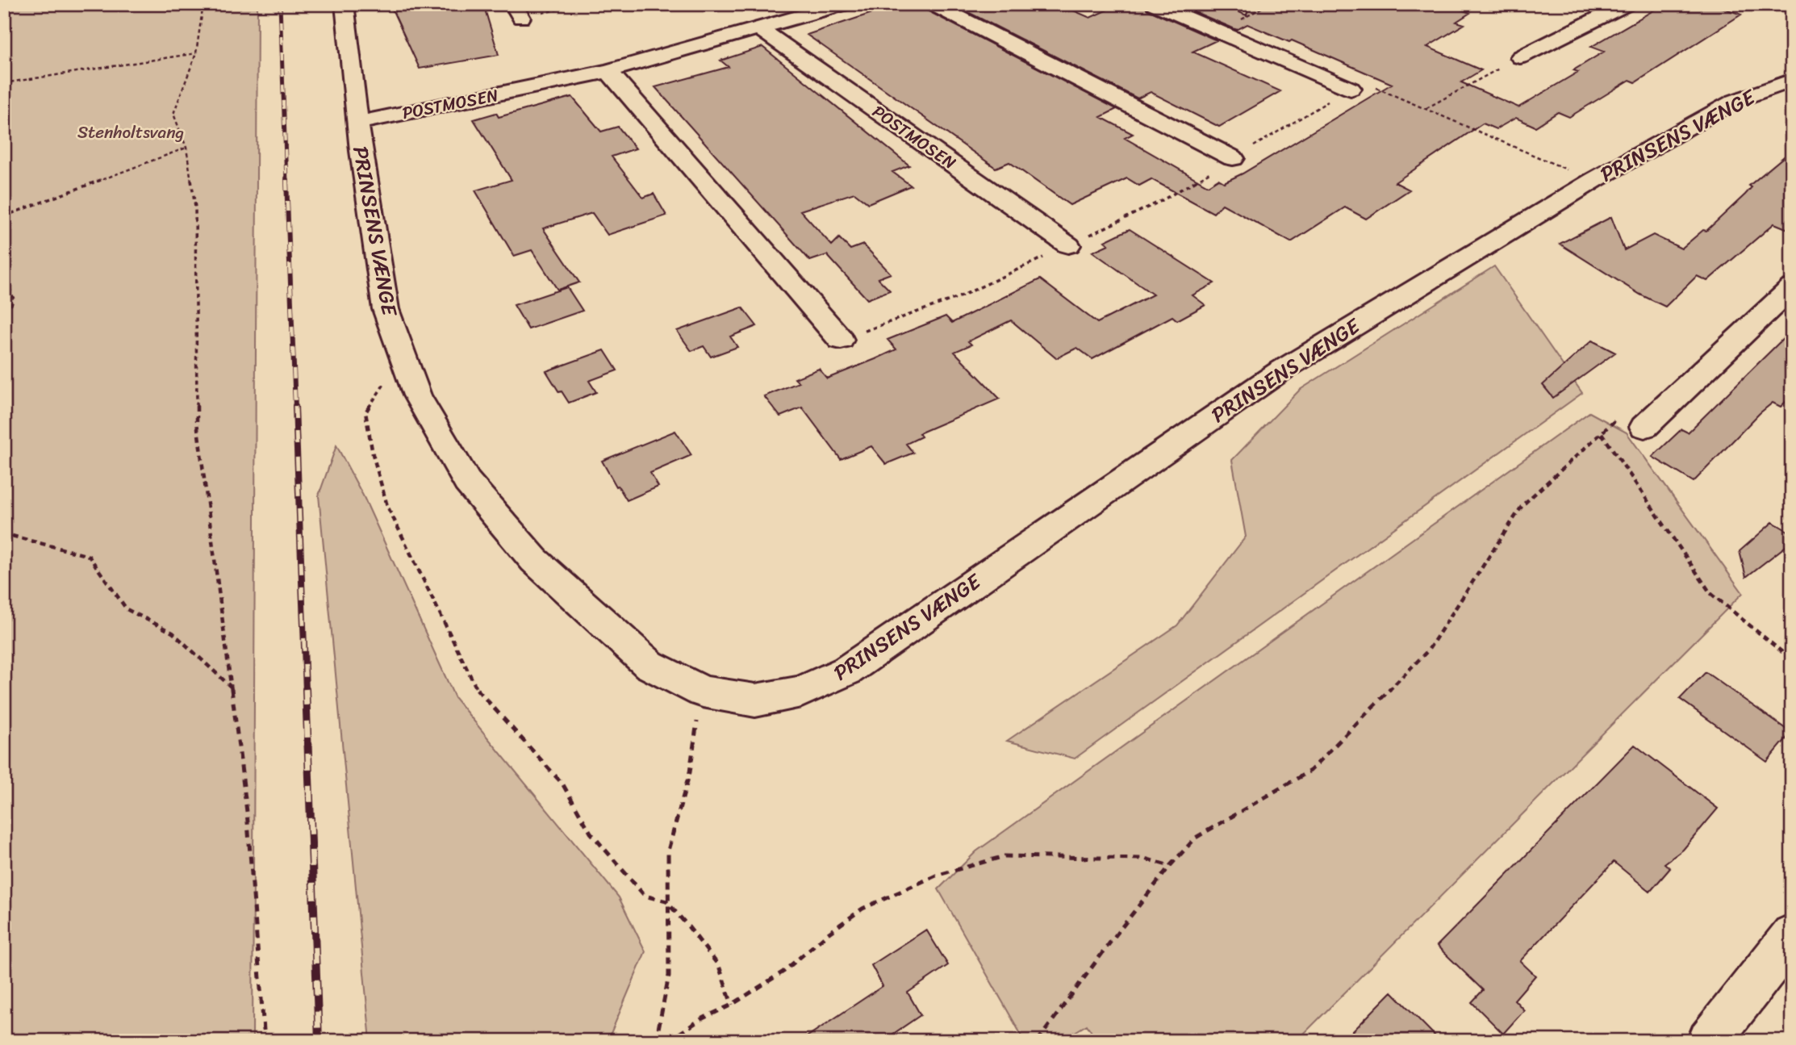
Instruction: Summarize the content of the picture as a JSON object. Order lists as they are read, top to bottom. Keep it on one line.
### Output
{"streets":{"street":["POSTMOSEN","PRINSENS VÆNGE"]},"crossings":[["POSTMOSEN","PRINSENS VÆNGE"]],"parks":["Stenholtsvang"]}
